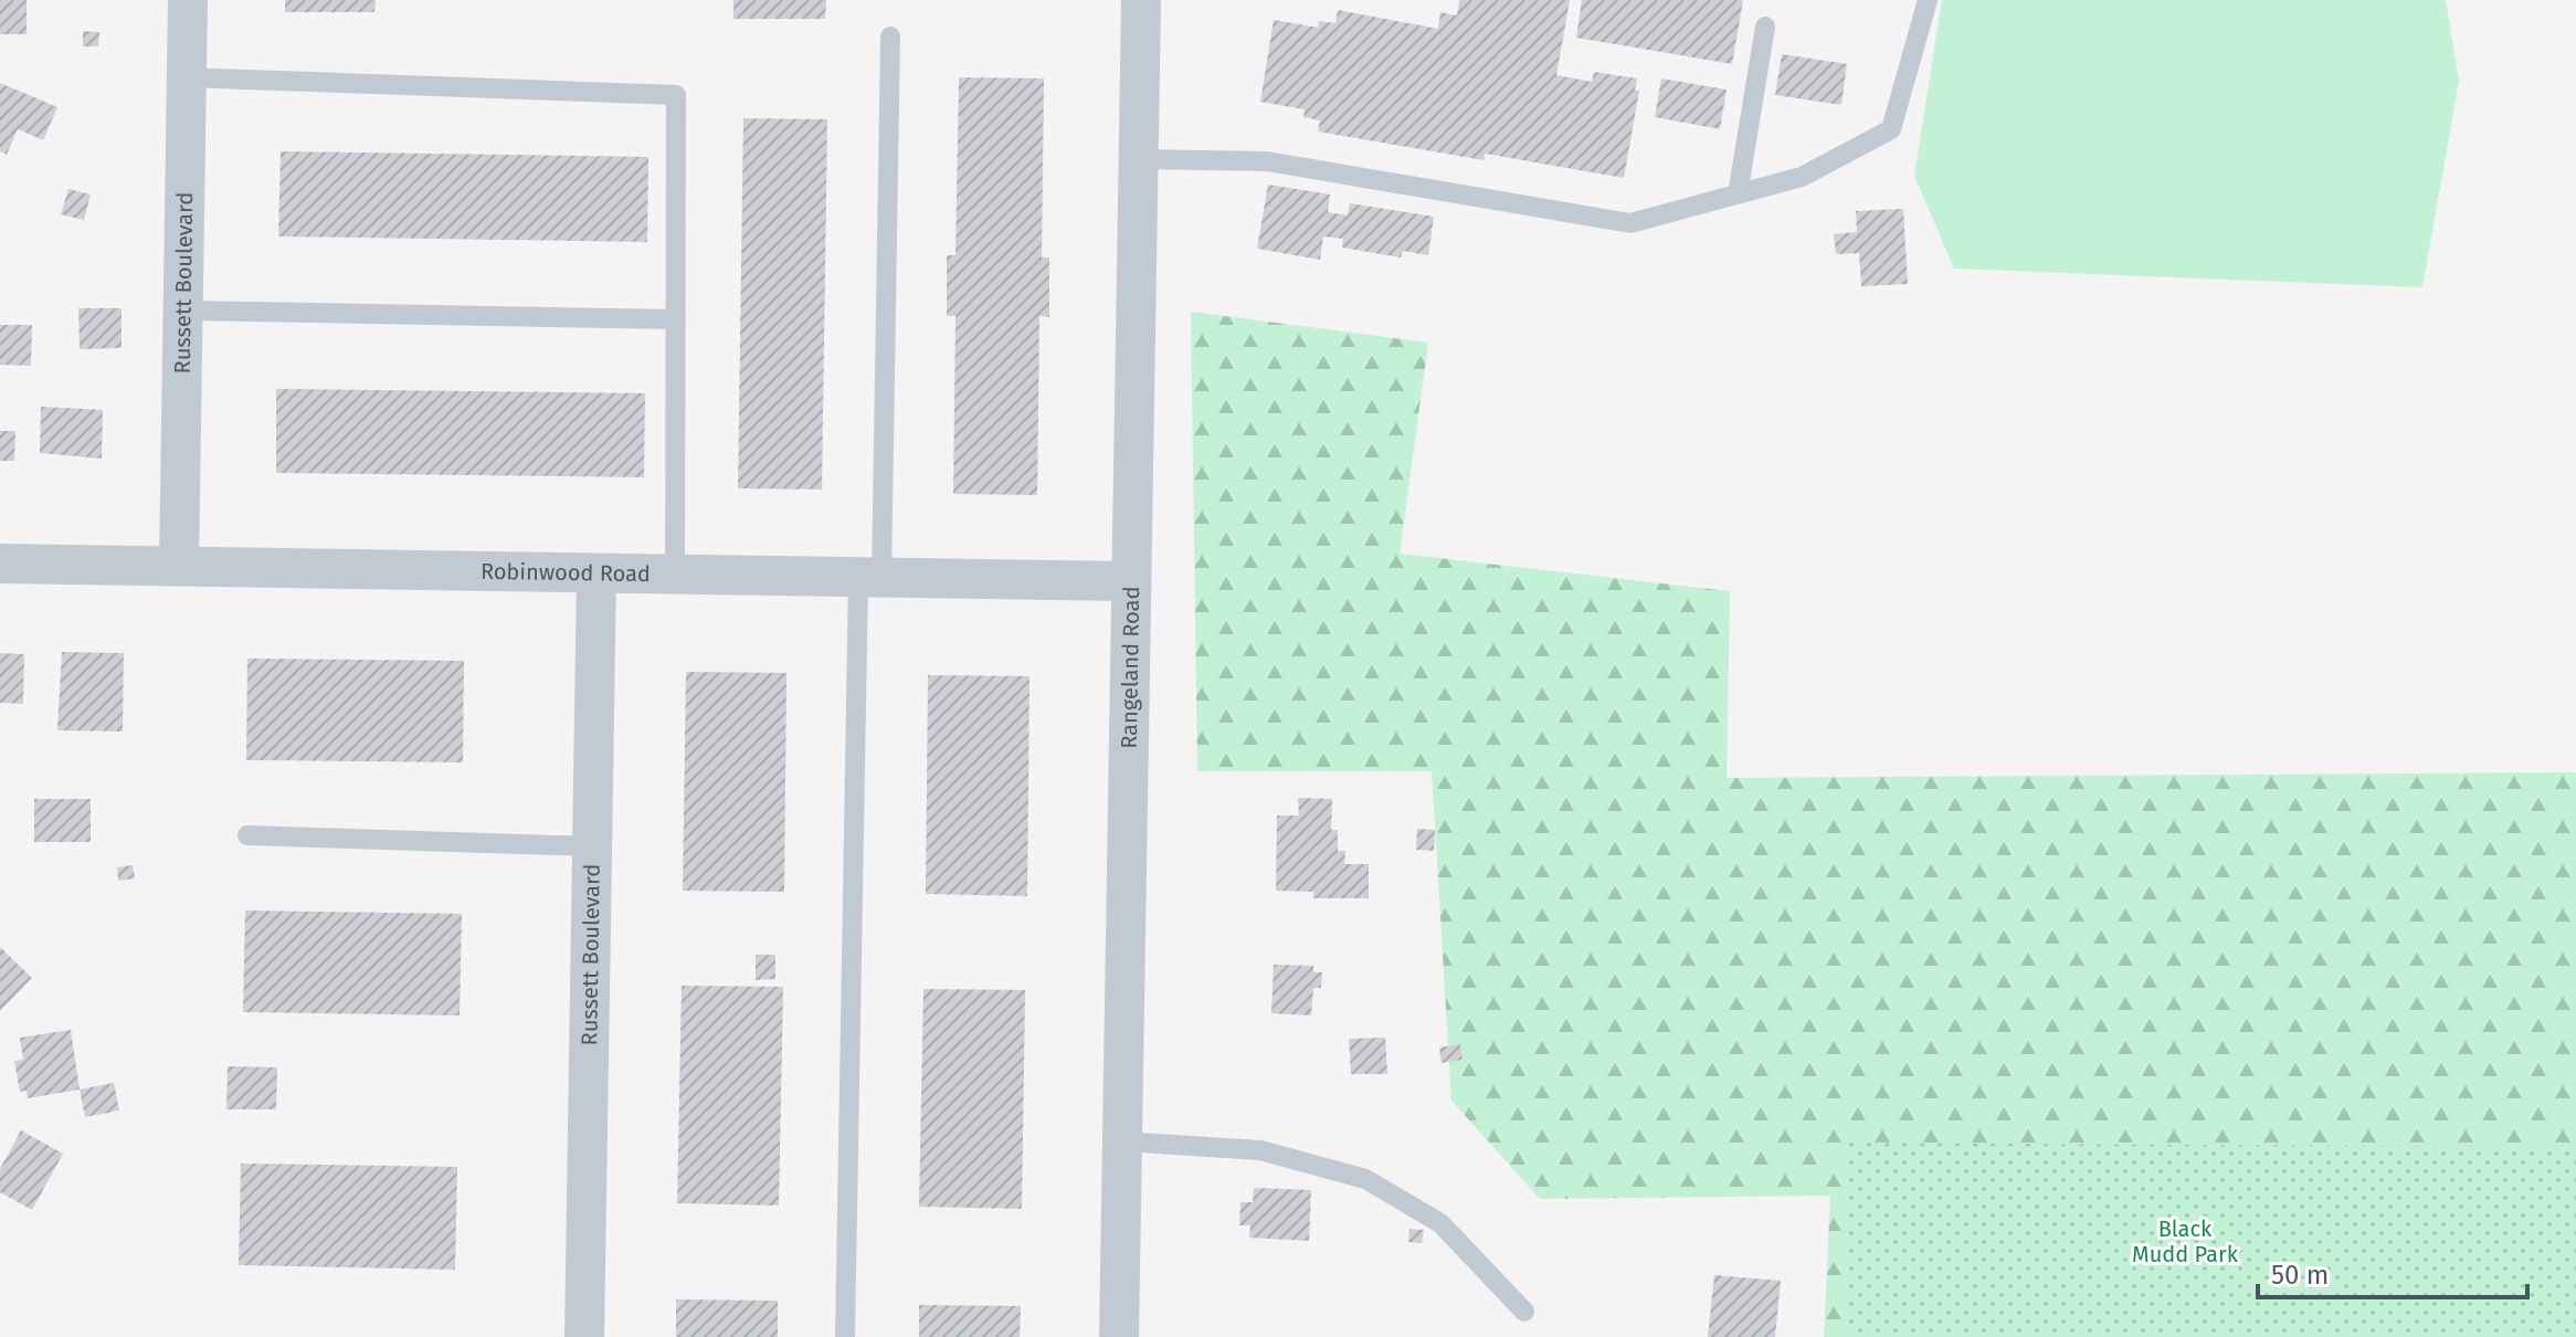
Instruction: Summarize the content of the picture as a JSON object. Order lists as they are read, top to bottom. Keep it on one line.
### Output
{"streets":{"street":["Russett Boulevard","Robinwood Road","Rangeland Road"]},"crossings":[["Russett Boulevard","Robinwood Road"],["Robinwood Road","Rangeland Road"]],"parks":["Black Mudd Park"],"scale_bar":"50 m"}
